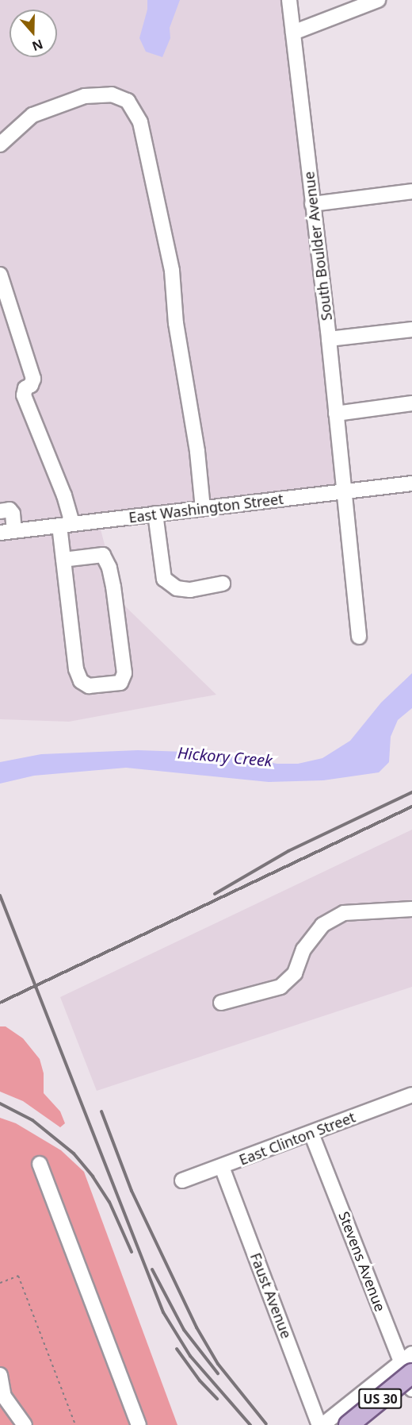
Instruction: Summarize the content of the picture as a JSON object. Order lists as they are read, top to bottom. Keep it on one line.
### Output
{"streets":{"main road":["US 30"],"street":["South Boulder Avenue","East Washington Street","East Clinton Street","Stevens Avenue","Faust Avenue"]},"crossings":[["South Boulder Avenue","East Washington Street"],["East Clinton Street","Stevens Avenue"],["East Clinton Street","Faust Avenue"],["Stevens Avenue","US 30"]],"water":["Hickory Creek"],"north":"bottom"}
